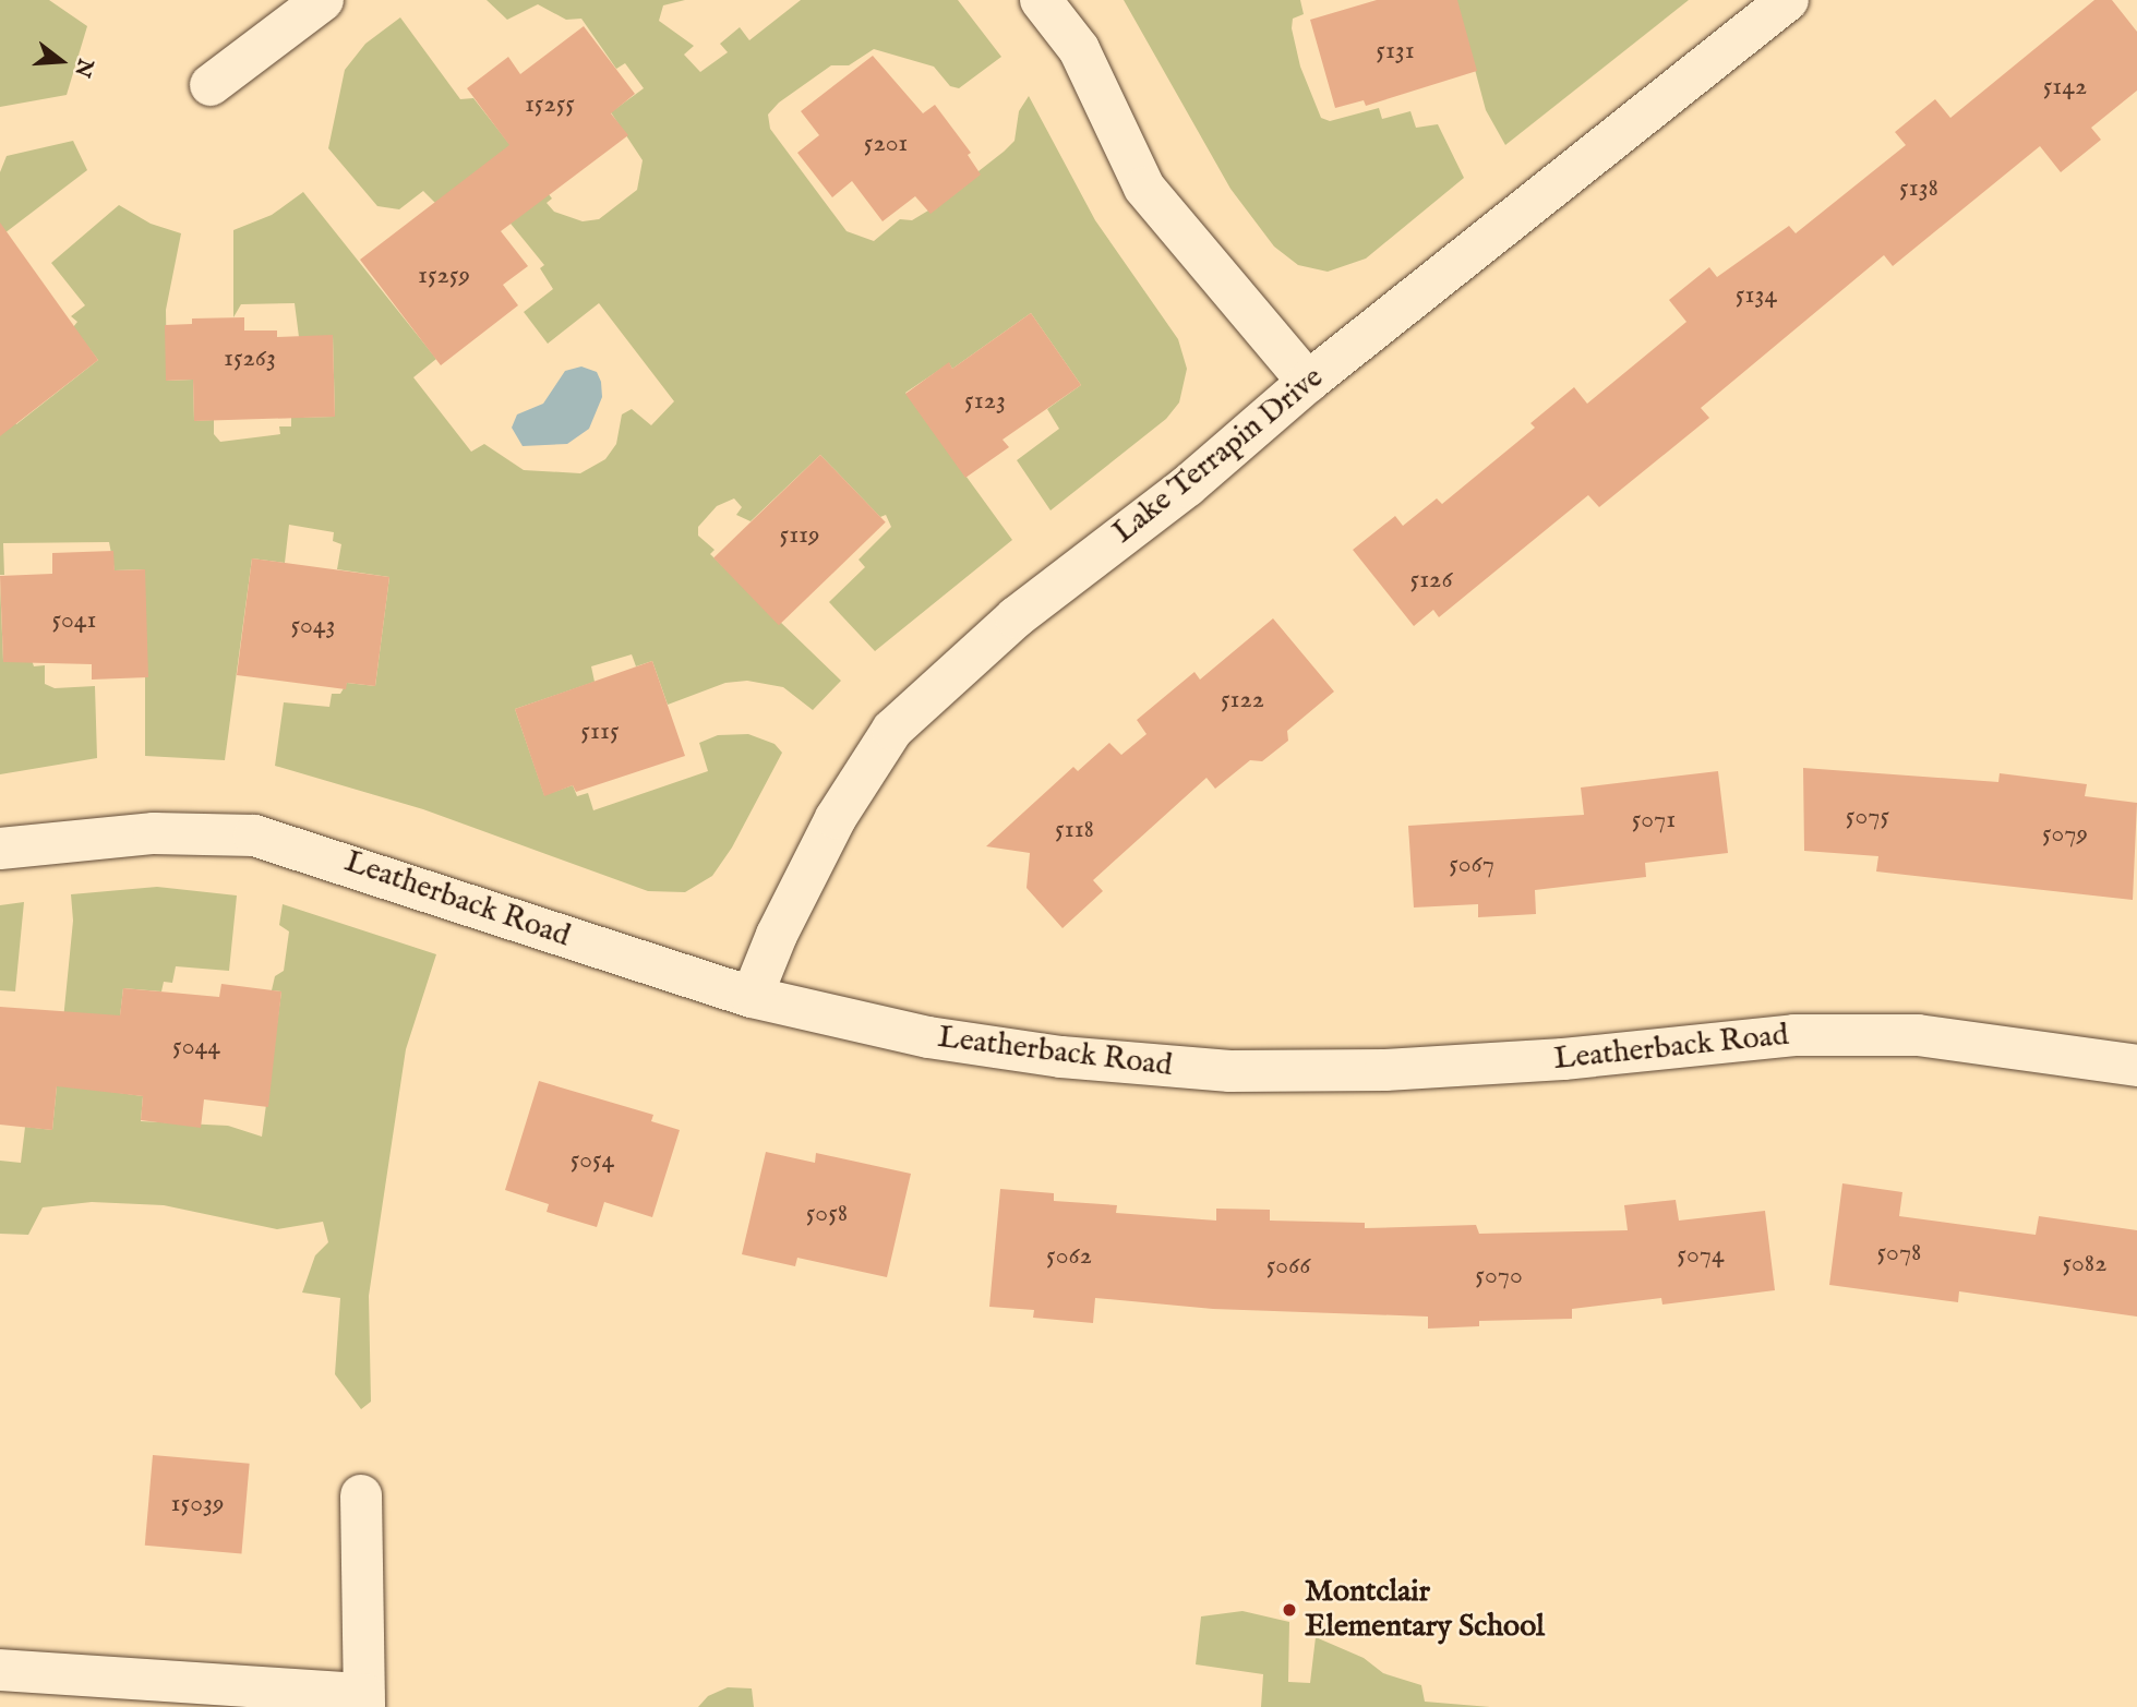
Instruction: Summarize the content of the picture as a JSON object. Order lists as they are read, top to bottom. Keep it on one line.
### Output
{"streets":{"street":["Lake Terrapin Drive","Leatherback Road"]},"crossings":[["Lake Terrapin Drive","Leatherback Road"]],"places":["Montclair Elementary School"],"house_numbers":["5131","5142","15255","5201","5138","15259","5134","15263","5123","5119","5126","5041","5043","5122","5115","5075","5071","5118","5079","5067","5044","5054","5058","5078","5074","5062","5082","5066","5070","15039"],"north":"right"}
